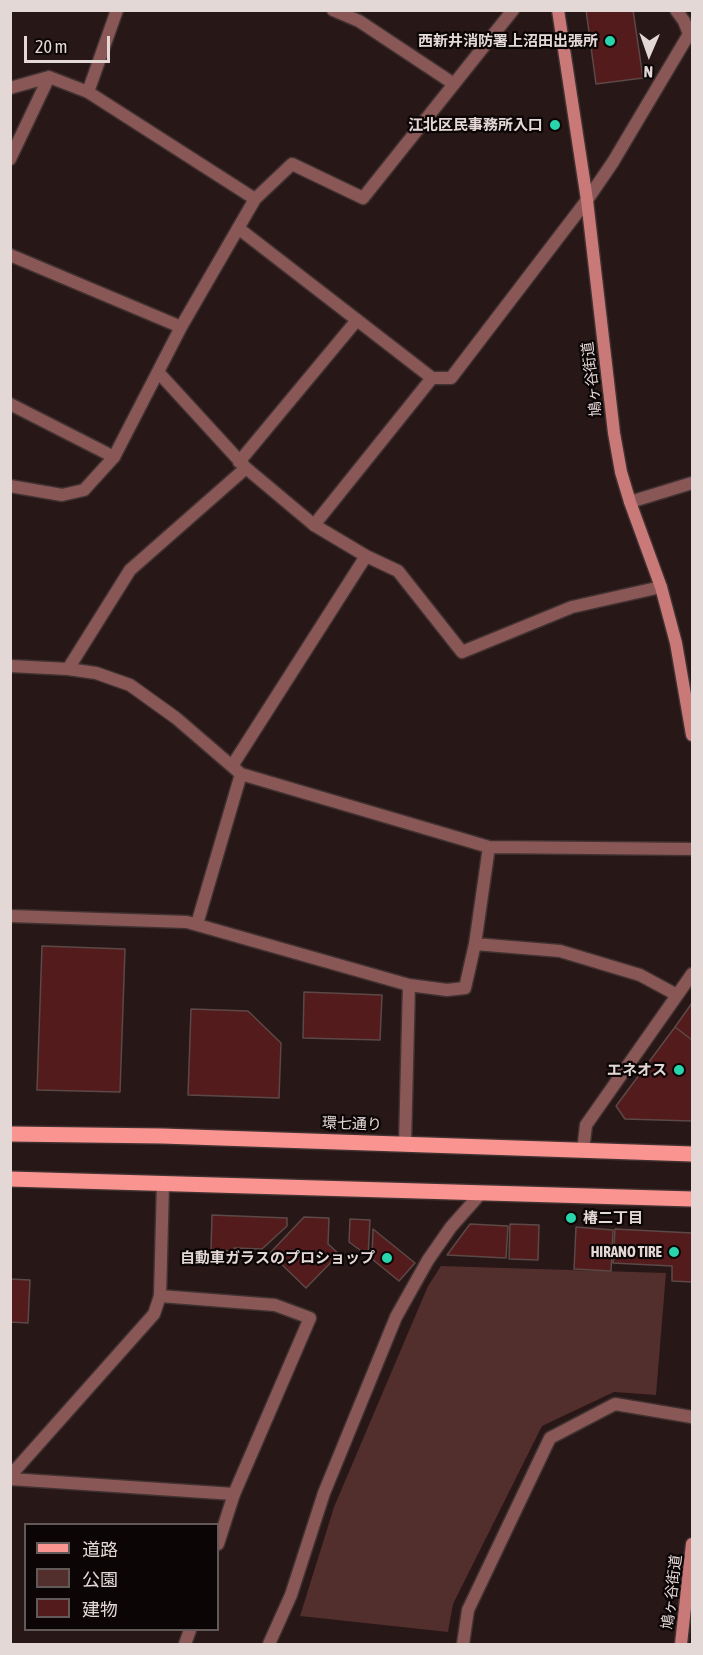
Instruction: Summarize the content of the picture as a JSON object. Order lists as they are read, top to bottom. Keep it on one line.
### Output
{"streets":{"main road":["鳩ヶ谷街道","環七通り"]},"places":["西新井消防署上沼田出張所","江北区民事務所入口","エネオス","椿二丁目","HIRANO TIRE","自動車ガラスのプロショップ"],"legend":["道路","公園","建物"],"scale_bar":"20 m","north":"bottom"}
